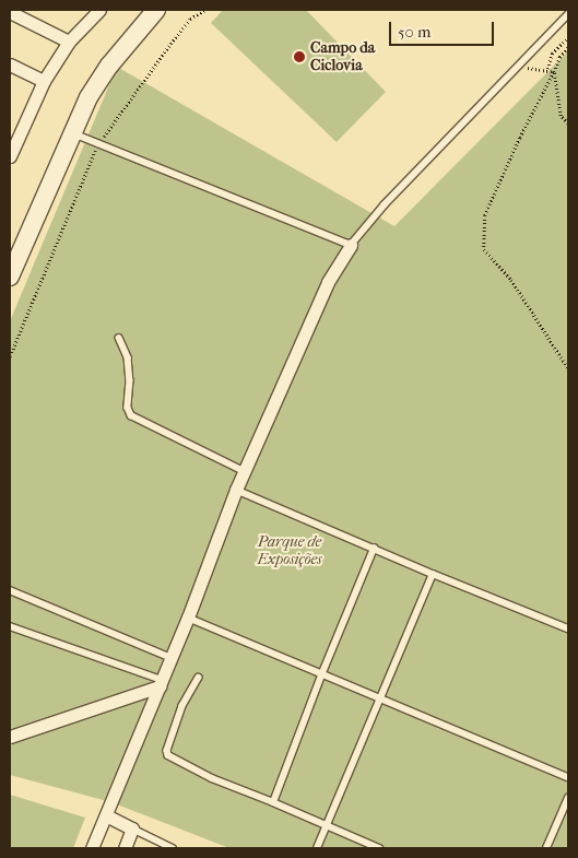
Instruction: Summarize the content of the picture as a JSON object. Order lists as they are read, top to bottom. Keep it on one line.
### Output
{"parks":["Parque de Exposições"],"places":["Campo da Ciclovia"],"scale_bar":"50 m"}
